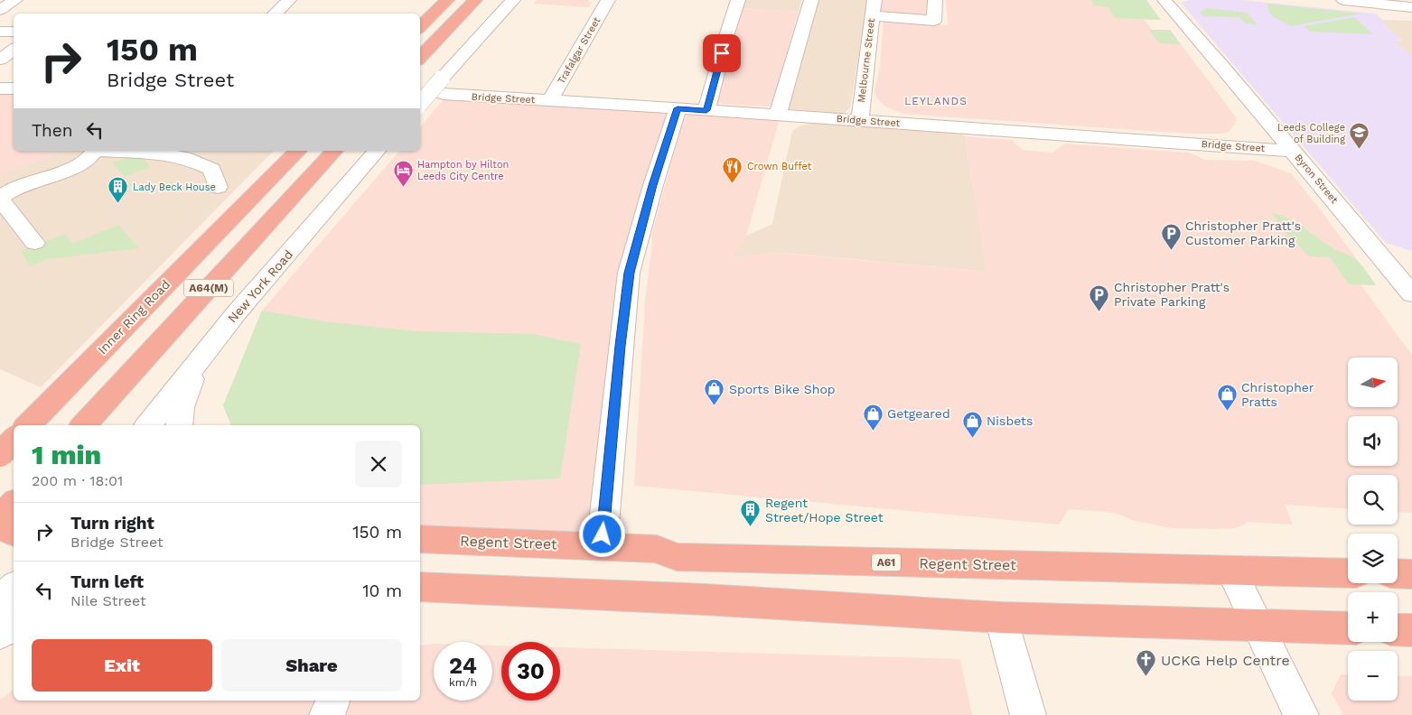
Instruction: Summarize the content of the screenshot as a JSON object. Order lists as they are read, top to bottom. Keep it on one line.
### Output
{"streets":{"highway":["A64(M)","Inner Ring Road","Regent Street","A61"],"street":["Trafalgar Street","Melbourne Street","Bridge Street","Byron Street","New York Road"]},"crossings":[["Trafalgar Street","Bridge Street"],["Melbourne Street","Bridge Street"],["Bridge Street","Byron Street"]],"districts":["LEYLANDS"],"places":{"school or university":["Leeds College of Building"],"restaurant":["Crown Buffet"],"hotel":["Hampton by Hilton Leeds City Centre"],"building":["Lady Beck House","Regent Street/Hope Street"],"parking":["Christopher Pratt's Customer Parking","Christopher Pratt's Private Parking"],"shop":["Sports Bike Shop","Christopher Pratts","Getgeared","Nisbets"],"church":["UCKG Help Centre"]},"north":"right","page":{"turn":["150 m","Bridge Street"],"then":"Then","map_buttons":["+","−"],"heading":["1 min","200 m · 18:01"],"list":[{"name":"Turn right","note":"Bridge Street","value":"150 m"},{"name":"Turn left","note":"Nile Street","value":"10 m"}],"buttons":["Exit","Share"],"speed":"24 km/h","limit":"30"}}
